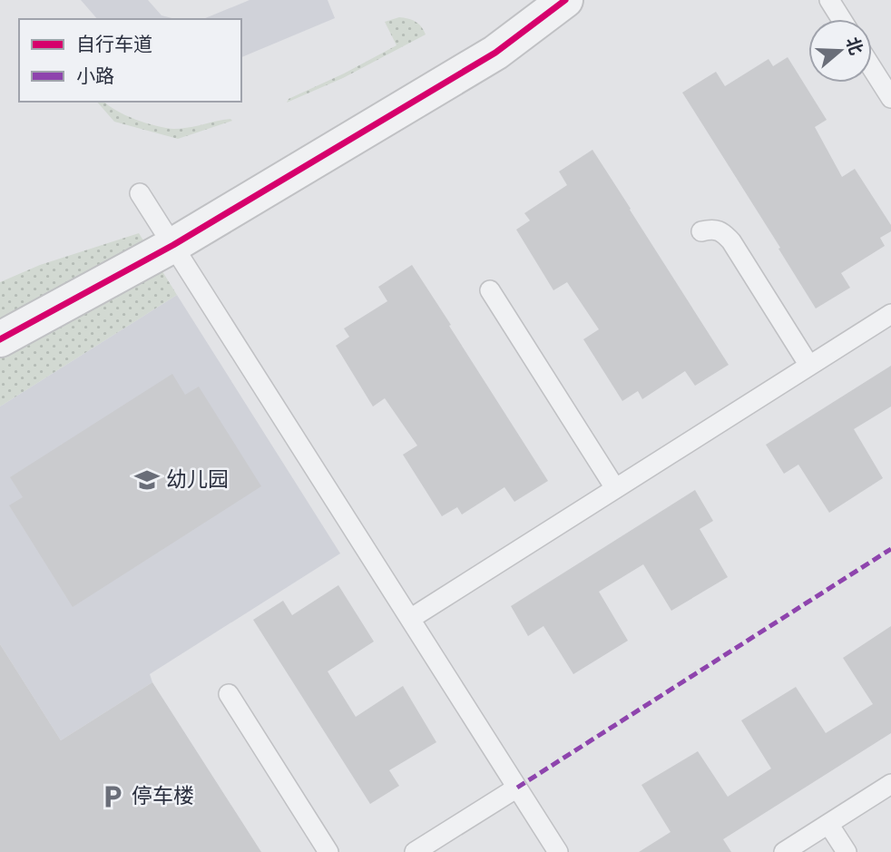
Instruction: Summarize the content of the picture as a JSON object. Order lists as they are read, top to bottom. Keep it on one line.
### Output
{"places":{"school or university":["幼儿园"],"parking":["停车楼"]},"legend":["自行车道","小路"],"north":"right"}
